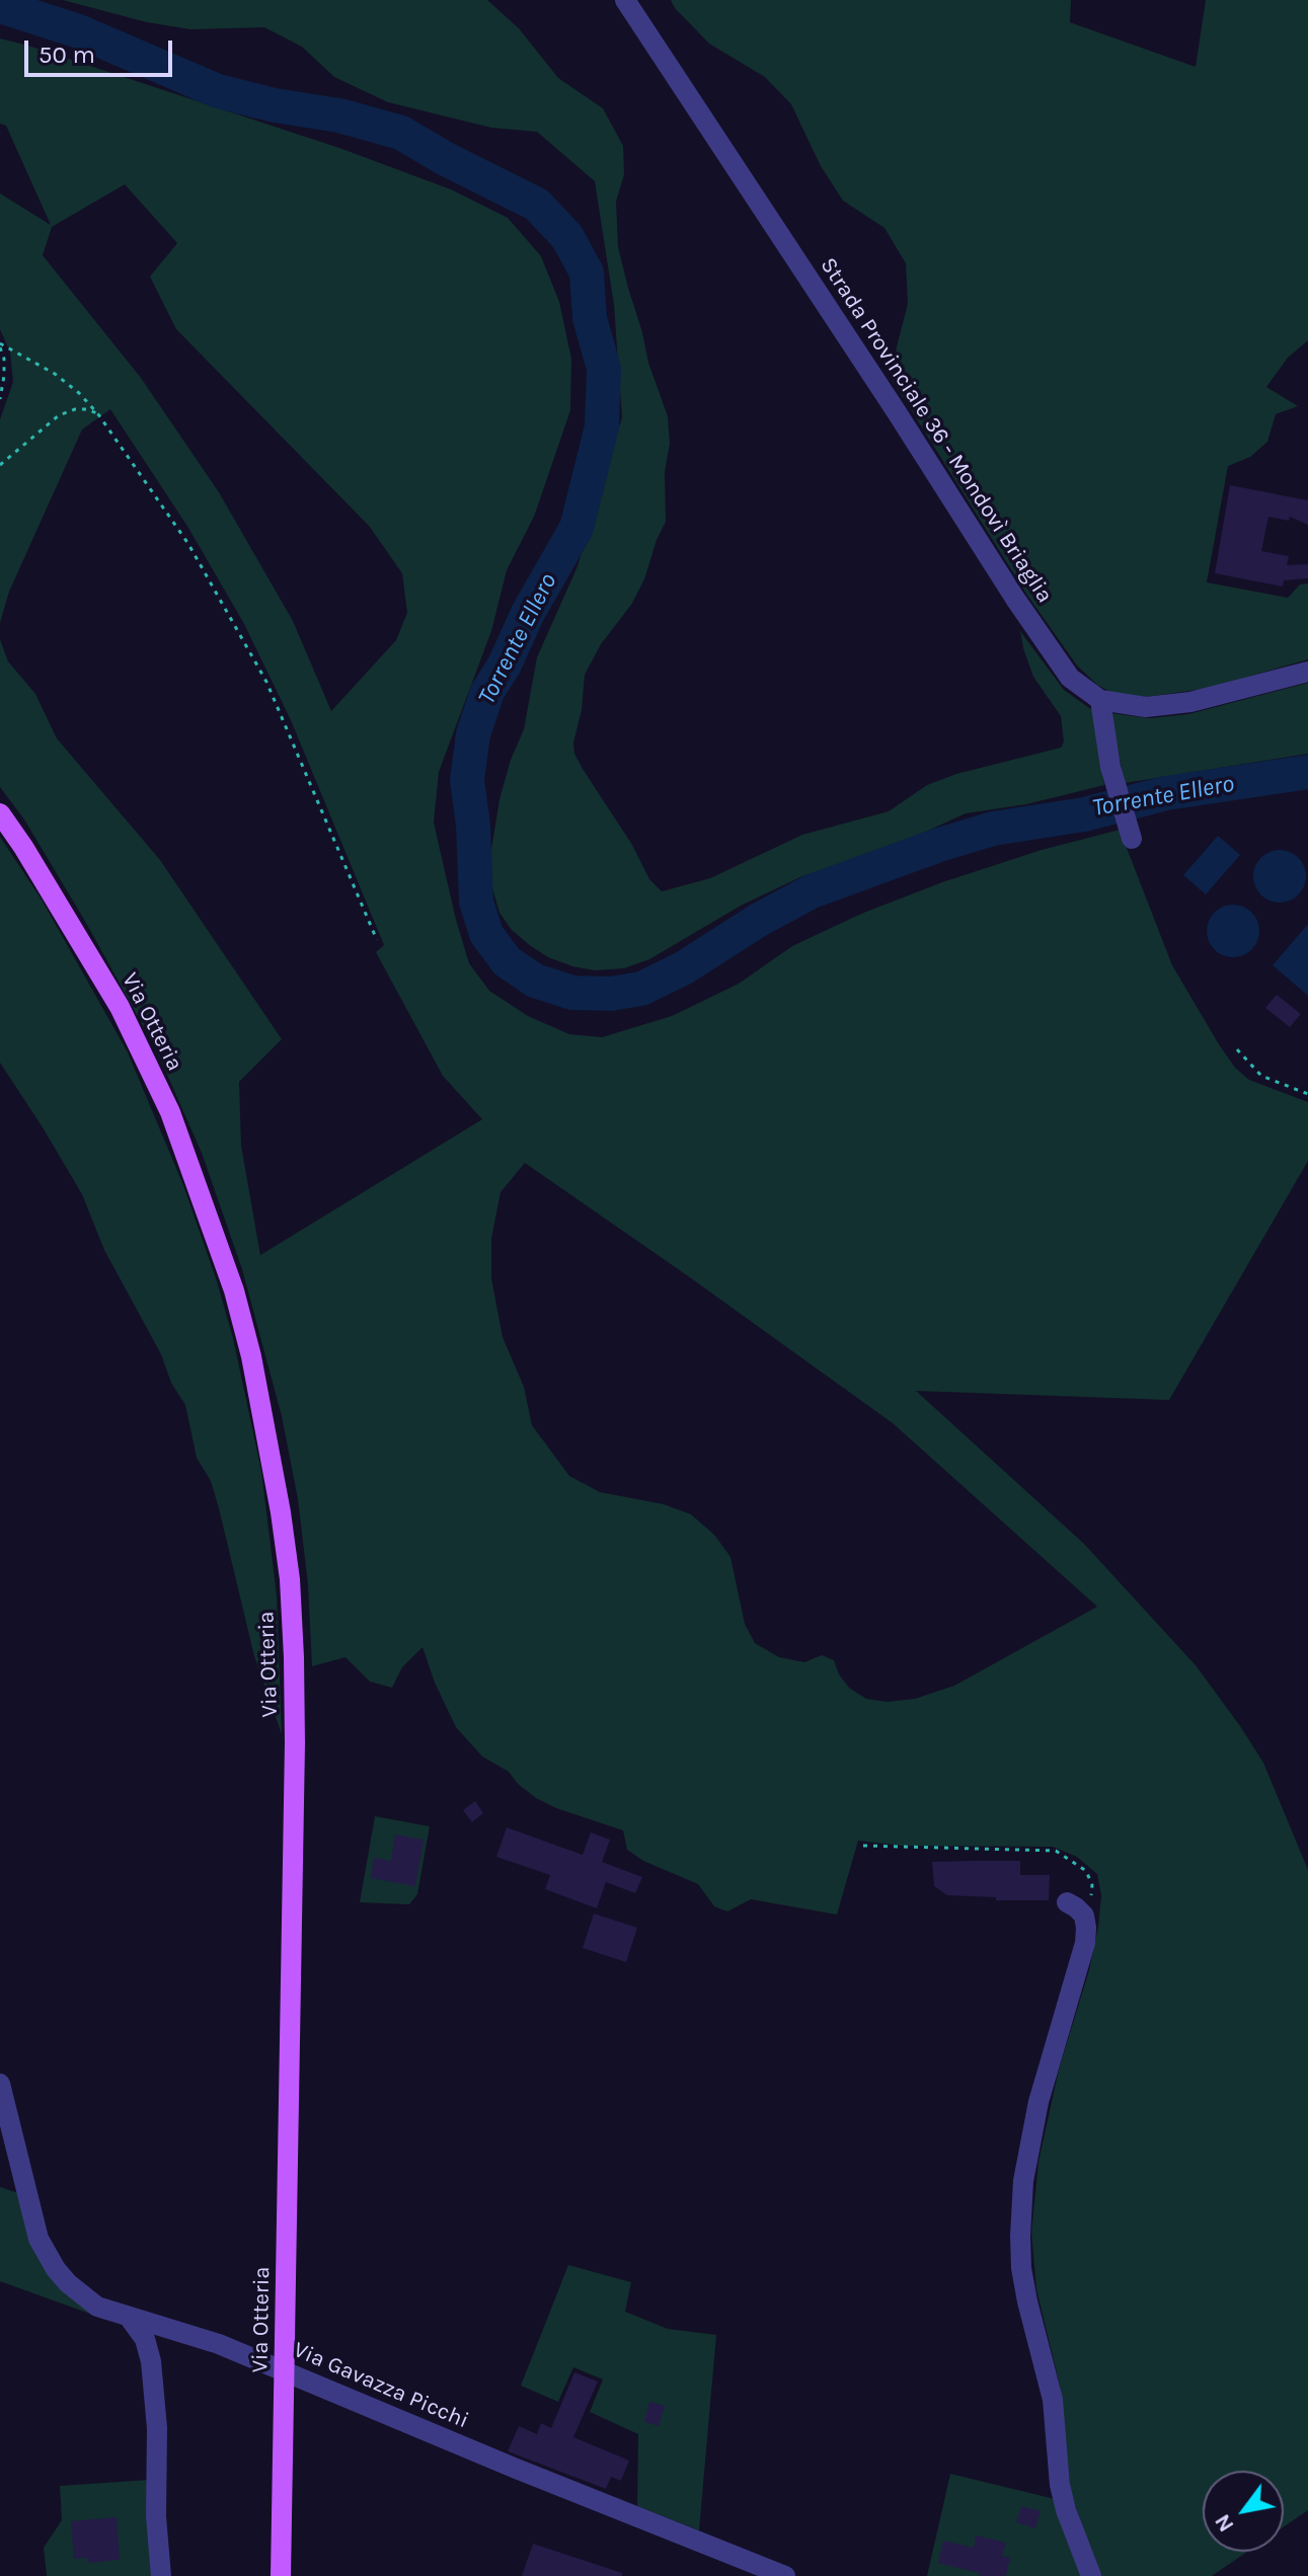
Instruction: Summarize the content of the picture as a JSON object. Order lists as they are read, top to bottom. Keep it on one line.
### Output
{"streets":{"main road":["Via Otteria"],"street":["Strada Provinciale 36 - Mondovì Briaglia","Via Gavazza Picchi"]},"crossings":[["Via Otteria","Via Gavazza Picchi"]],"water":["Torrente Ellero"],"scale_bar":"50 m","north":"bottom left"}
